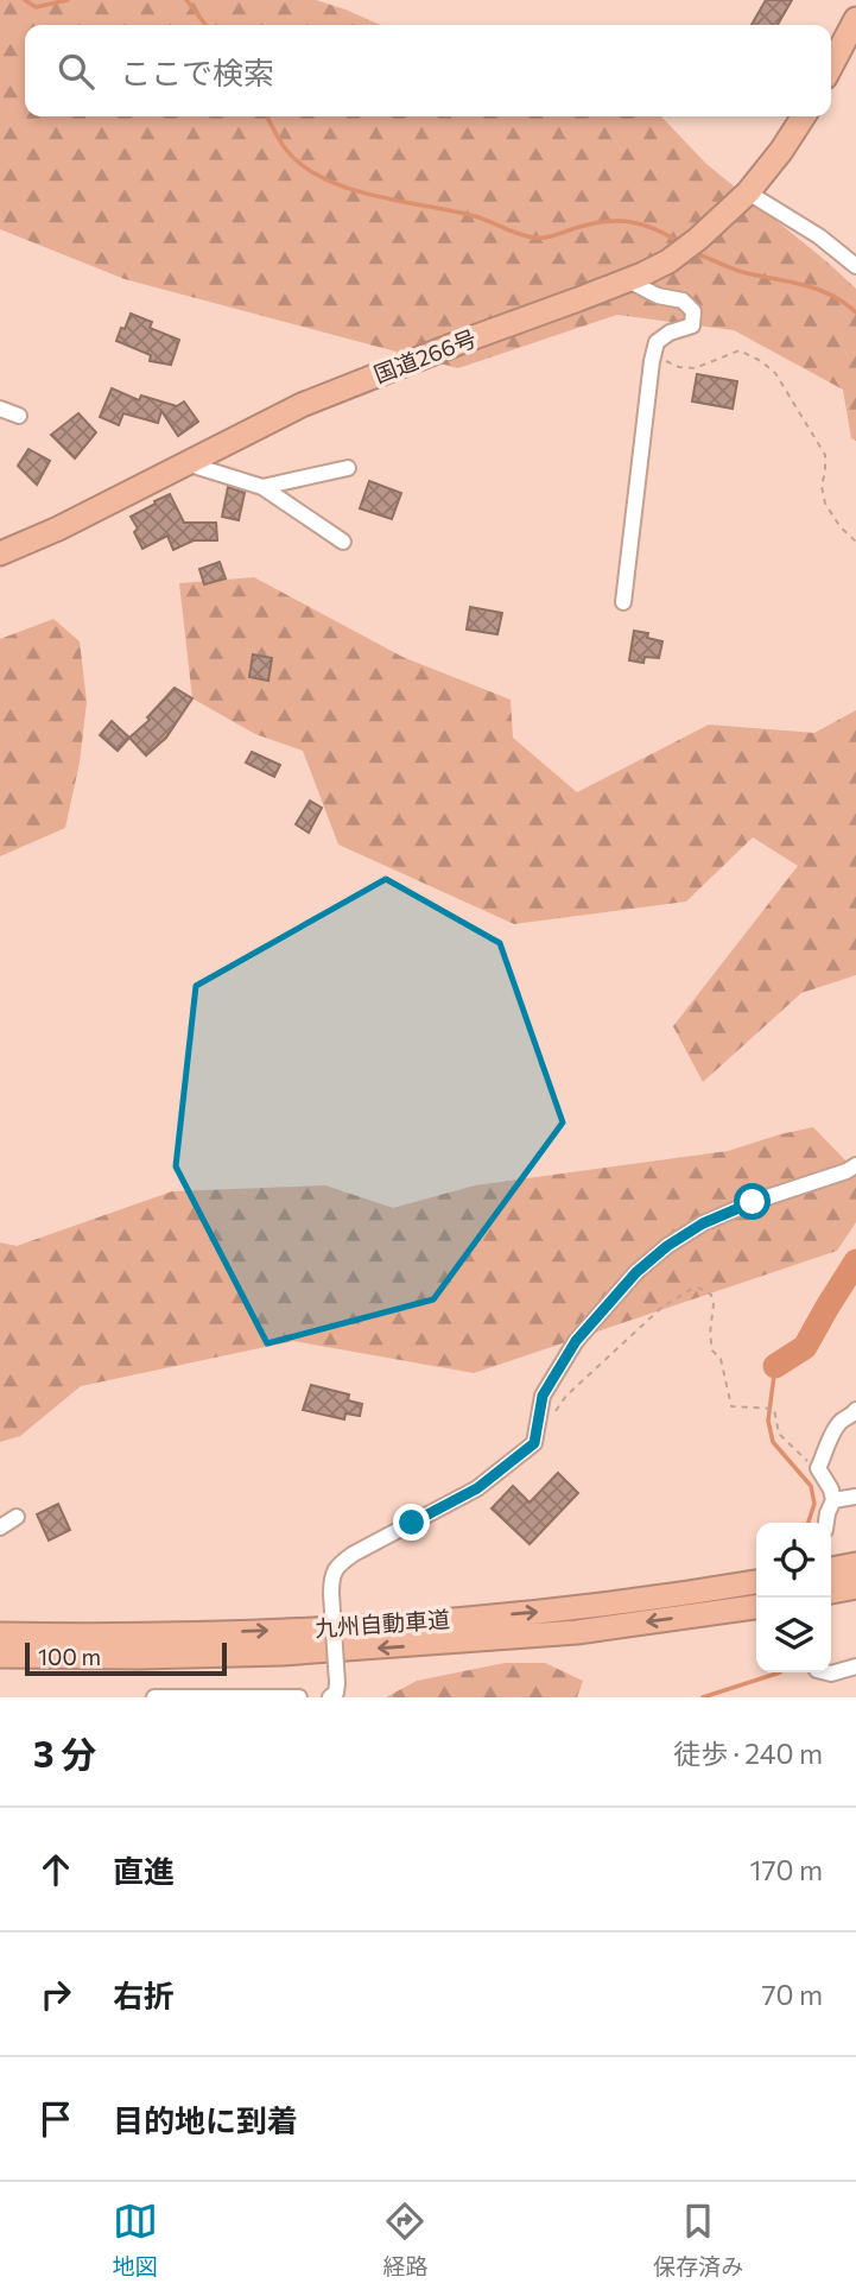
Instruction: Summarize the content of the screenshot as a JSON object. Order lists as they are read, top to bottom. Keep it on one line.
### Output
{"streets":{"highway":["国道266号","九州自動車道"]},"scale_bar":"100 m","page":{"search":"ここで検索","scale":"100 m","heading":["3 分","徒歩 · 240 m"],"list":[["直進","170 m"],["右折","70 m"],"目的地に到着"],"nav":["地図","経路","保存済み"]}}
